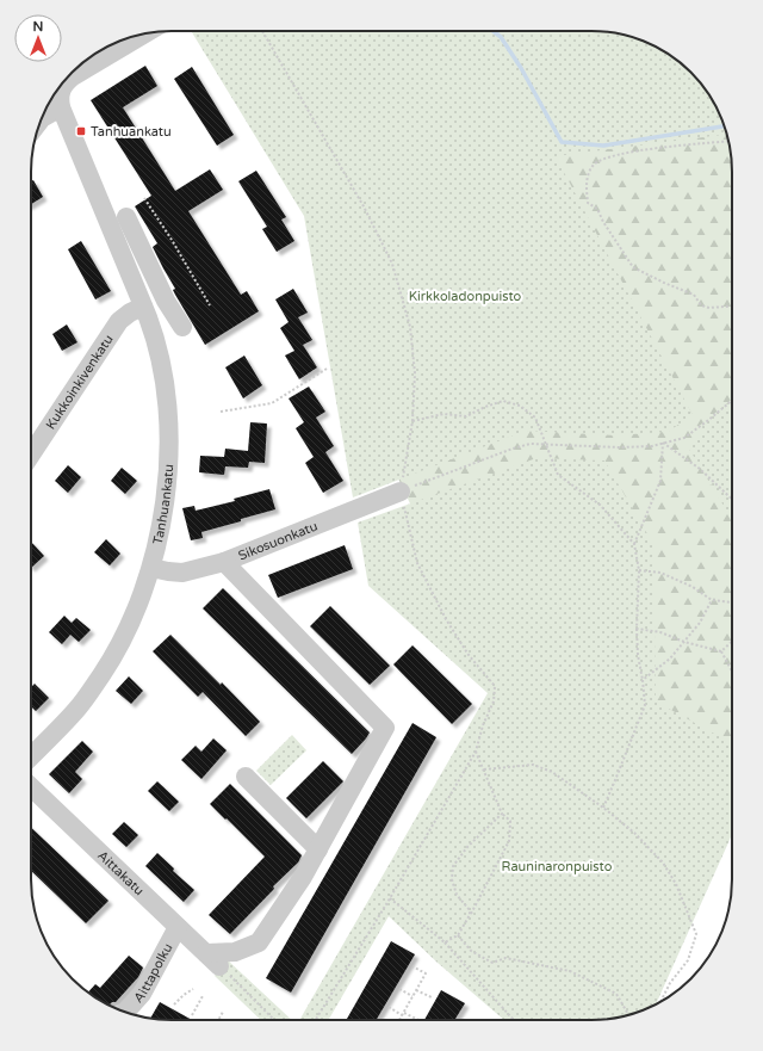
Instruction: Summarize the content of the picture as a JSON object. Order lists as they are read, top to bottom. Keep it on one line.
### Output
{"streets":{"street":["Kukkoinkivenkatu","Tanhuankatu","Sikosuonkatu","Aittakatu","Aittapolku"]},"crossings":[["Kukkoinkivenkatu","Tanhuankatu"],["Tanhuankatu","Sikosuonkatu"],["Aittakatu","Aittapolku"]],"parks":["Kirkkoladonpuisto","Rauninaronpuisto"],"places":{"transit":["Tanhuankatu"]},"north":"top"}
